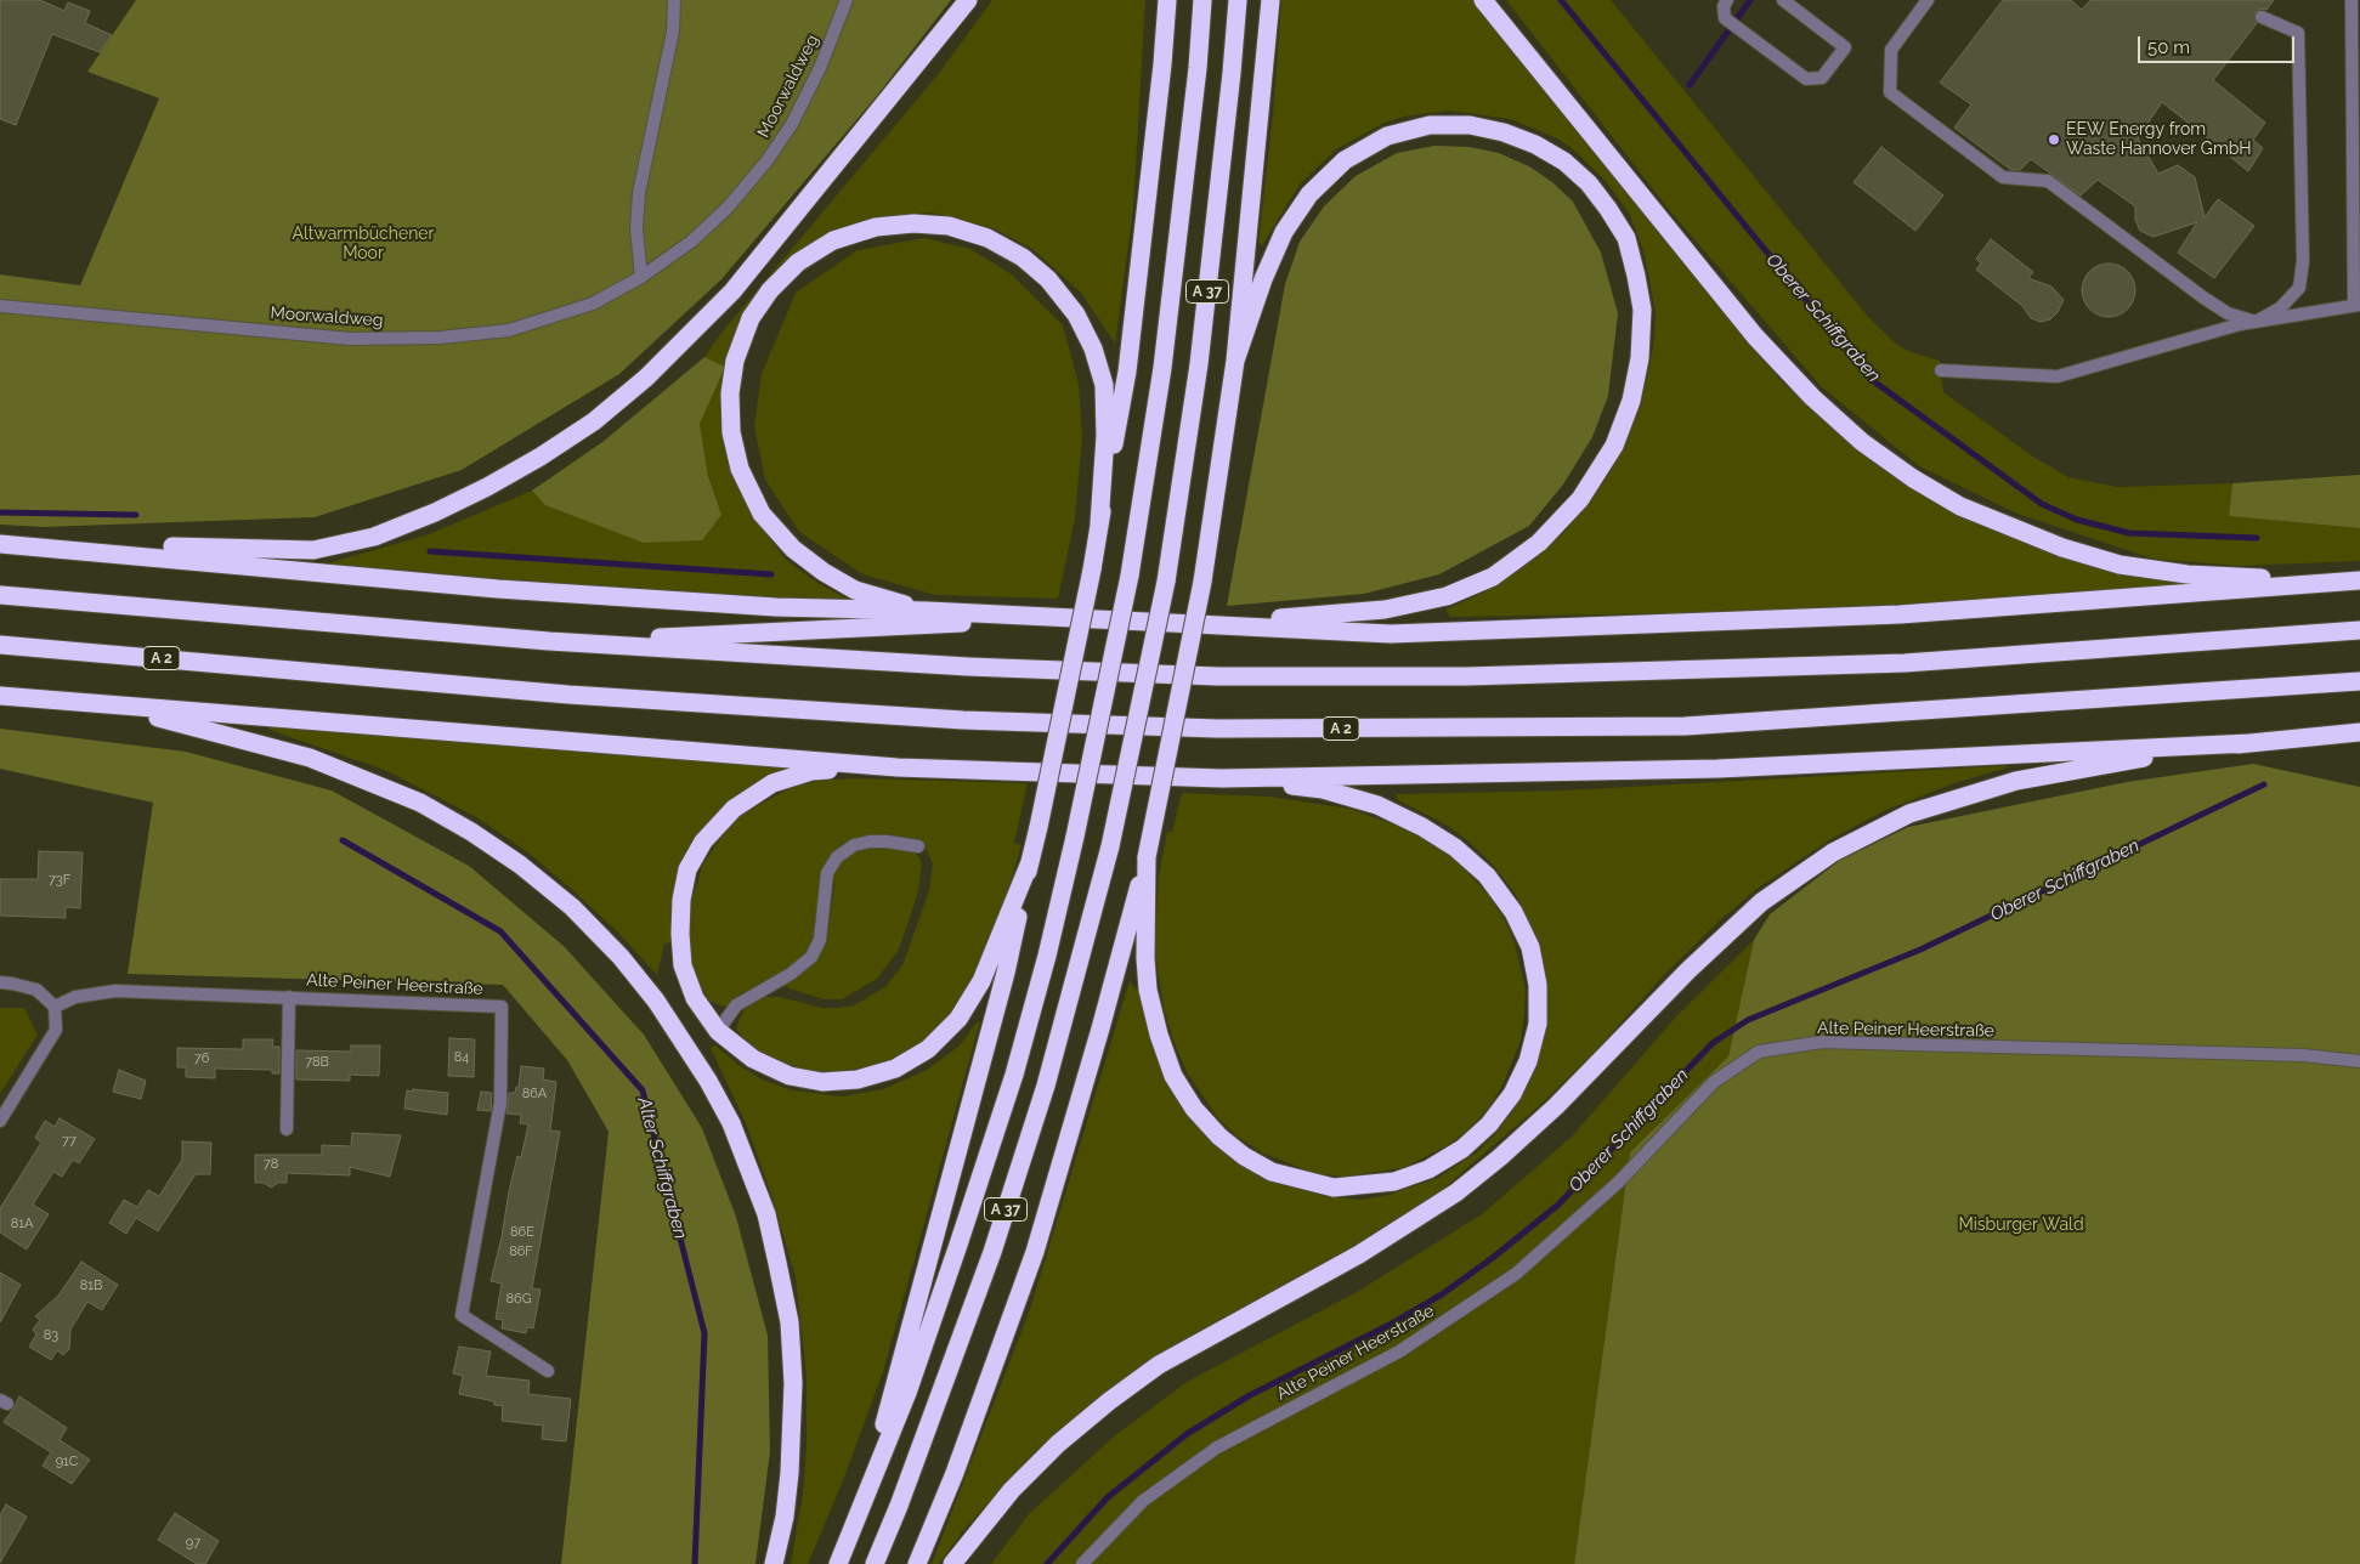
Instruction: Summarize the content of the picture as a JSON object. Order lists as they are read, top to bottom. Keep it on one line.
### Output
{"streets":{"highway":["A 37","A 2"],"street":["Moorwaldweg","Alte Peiner Heerstraße"]},"water":["Oberer Schiffgraben","Alter Schiffgraben"],"parks":["Altwarmbüchener Moor","Misburger Wald"],"places":["EEW Energy from Waste Hannover GmbH"],"house_numbers":["73F","84","76","78B","86A","77","78","81A","86E","86F","81B","86G","83","91C","97"],"scale_bar":"50 m"}
